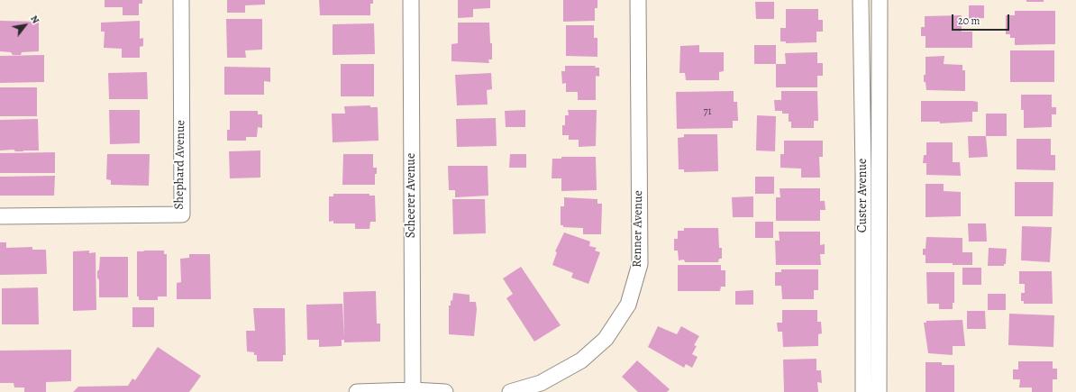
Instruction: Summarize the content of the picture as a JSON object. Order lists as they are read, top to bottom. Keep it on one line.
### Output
{"streets":{"street":["Shephard Avenue","Scheerer Avenue","Custer Avenue","Renner Avenue"]},"house_numbers":["71"],"scale_bar":"20 m","north":"top right"}
